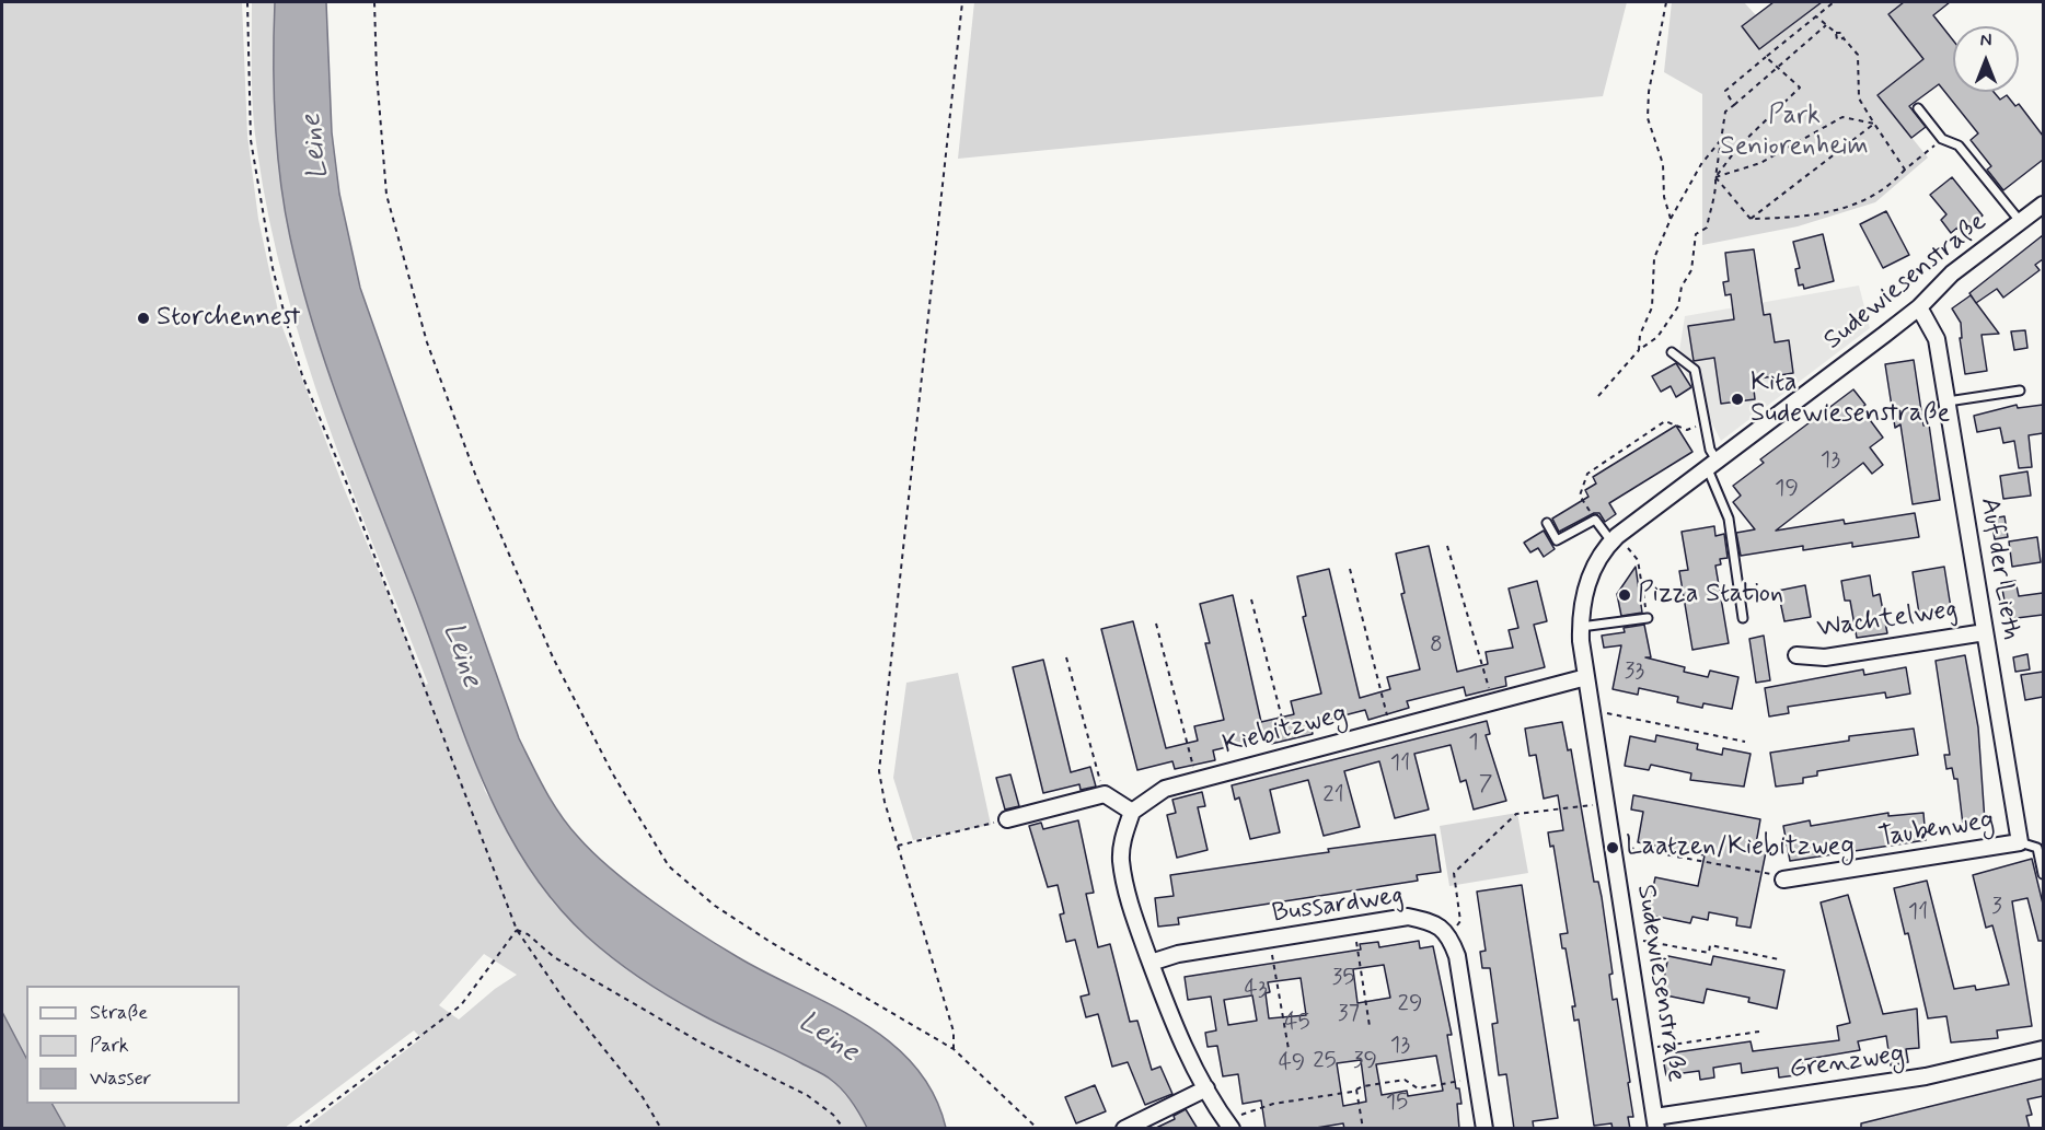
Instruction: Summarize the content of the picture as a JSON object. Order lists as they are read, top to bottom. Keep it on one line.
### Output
{"streets":{"street":["Sudewiesenstraße","Auf der Lieth","Wachtelweg","Kiebitzweg","Taubenweg","Bussardweg","Grenzweg"]},"crossings":[["Sudewiesenstraße","Auf der Lieth"],["Sudewiesenstraße","Kiebitzweg"],["Sudewiesenstraße","Taubenweg"],["Sudewiesenstraße","Grenzweg"],["Auf der Lieth","Wachtelweg"],["Auf der Lieth","Taubenweg"]],"water":["Leine"],"parks":["Park Seniorenheim"],"places":["Storchennest","Kita Sudewiesenstraße","Pizza Station","Laatzen/Kiebitzweg"],"house_numbers":["13","19","8","33","1","11","7","21","3","11","35","43","29","37","45","13","25","39","49","15"],"legend":["Straße","Park","Wasser"],"north":"top"}
